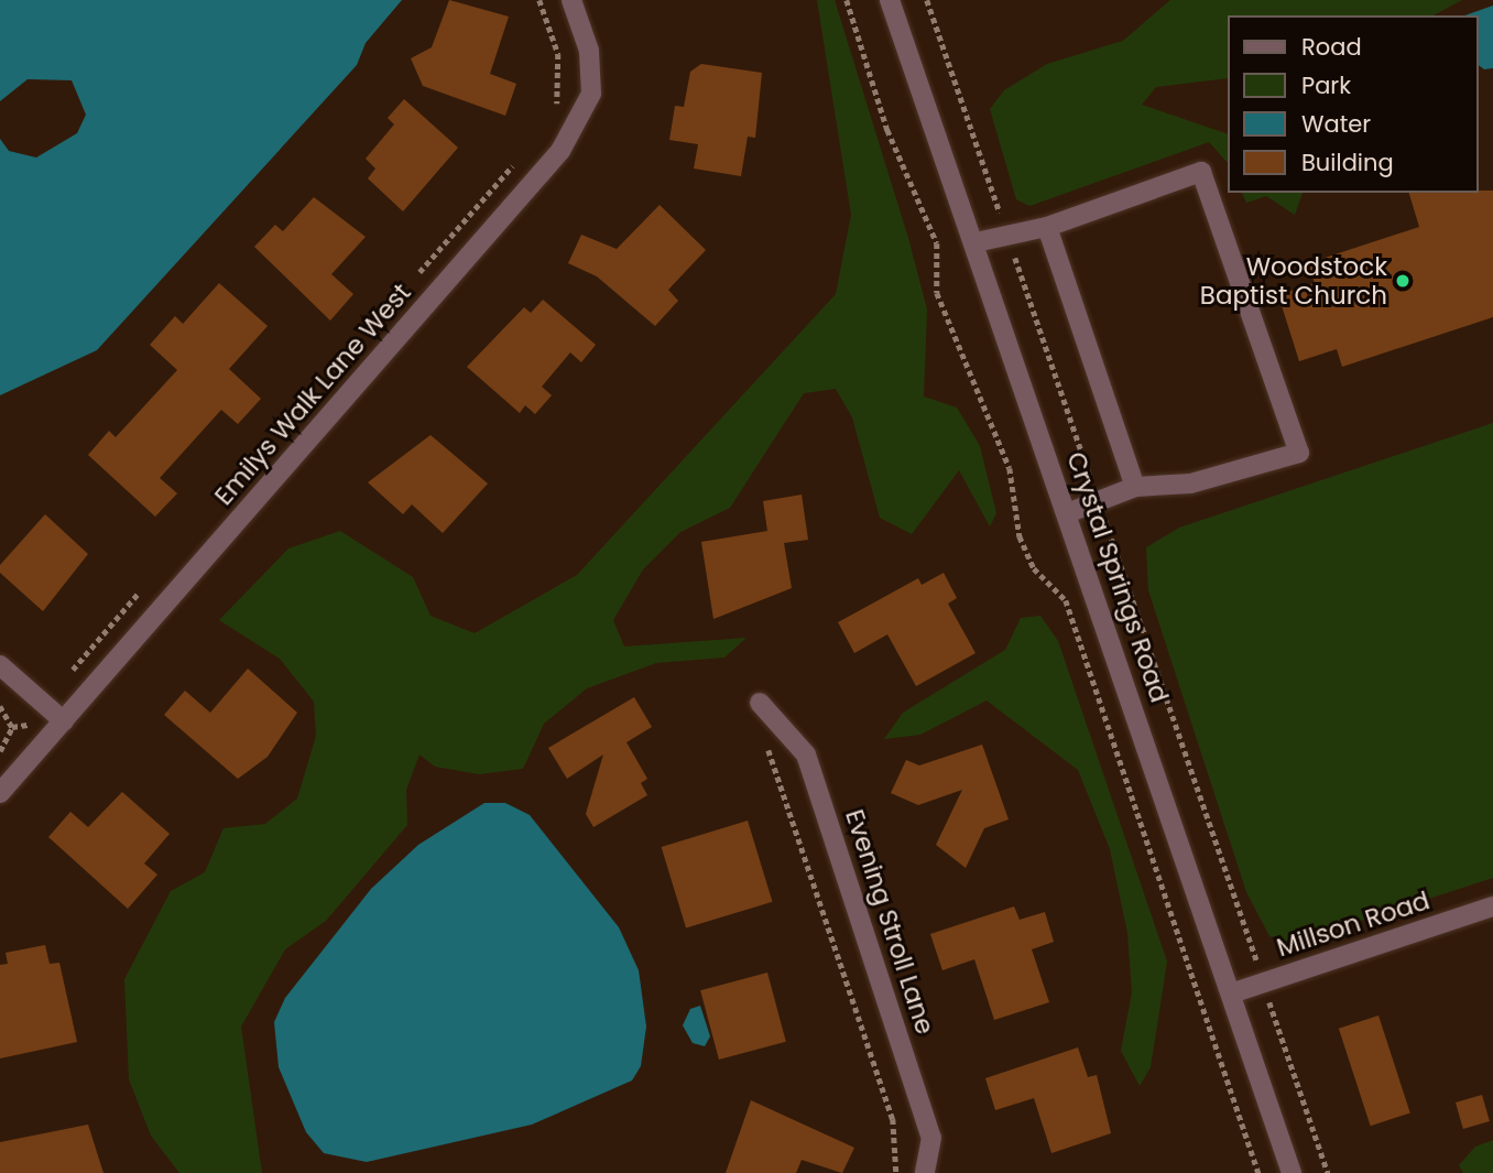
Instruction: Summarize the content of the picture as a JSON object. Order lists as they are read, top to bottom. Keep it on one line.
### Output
{"streets":{"street":["Emilys Walk Lane West","Crystal Springs Road","Evening Stroll Lane","Millson Road"]},"crossings":[["Crystal Springs Road","Millson Road"]],"places":["Woodstock Baptist Church"],"legend":["Road","Park","Water","Building"]}
